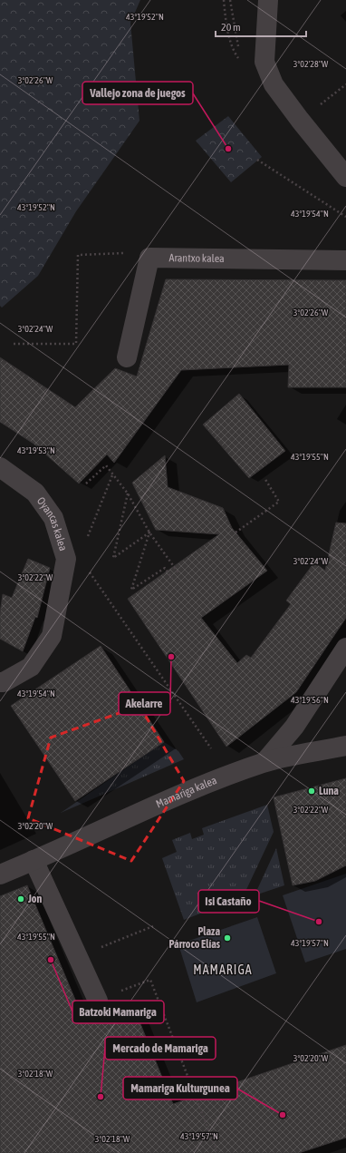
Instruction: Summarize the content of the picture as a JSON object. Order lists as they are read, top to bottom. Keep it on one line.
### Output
{"streets":{"street":["Arantxo kalea","Oyancas kalea","Mamariga kalea"]},"districts":["MAMARIGA"],"places":["Vallejo zona de juegos","Akelarre","Luna","Jon","Isi Castaño","Plaza Párroco Elías","Batzoki Mamariga","Mercado de Mamariga","Mamariga Kulturgunea"],"scale_bar":"20 m","coordinates":["43°19'52\"N","3°02'28\"W","3°02'26\"W","43°19'54\"N","3°02'24\"W","43°19'53\"N","43°19'55\"N","3°02'22\"W","43°19'56\"N","3°02'20\"W","43°19'57\"N","3°02'18\"W"]}
